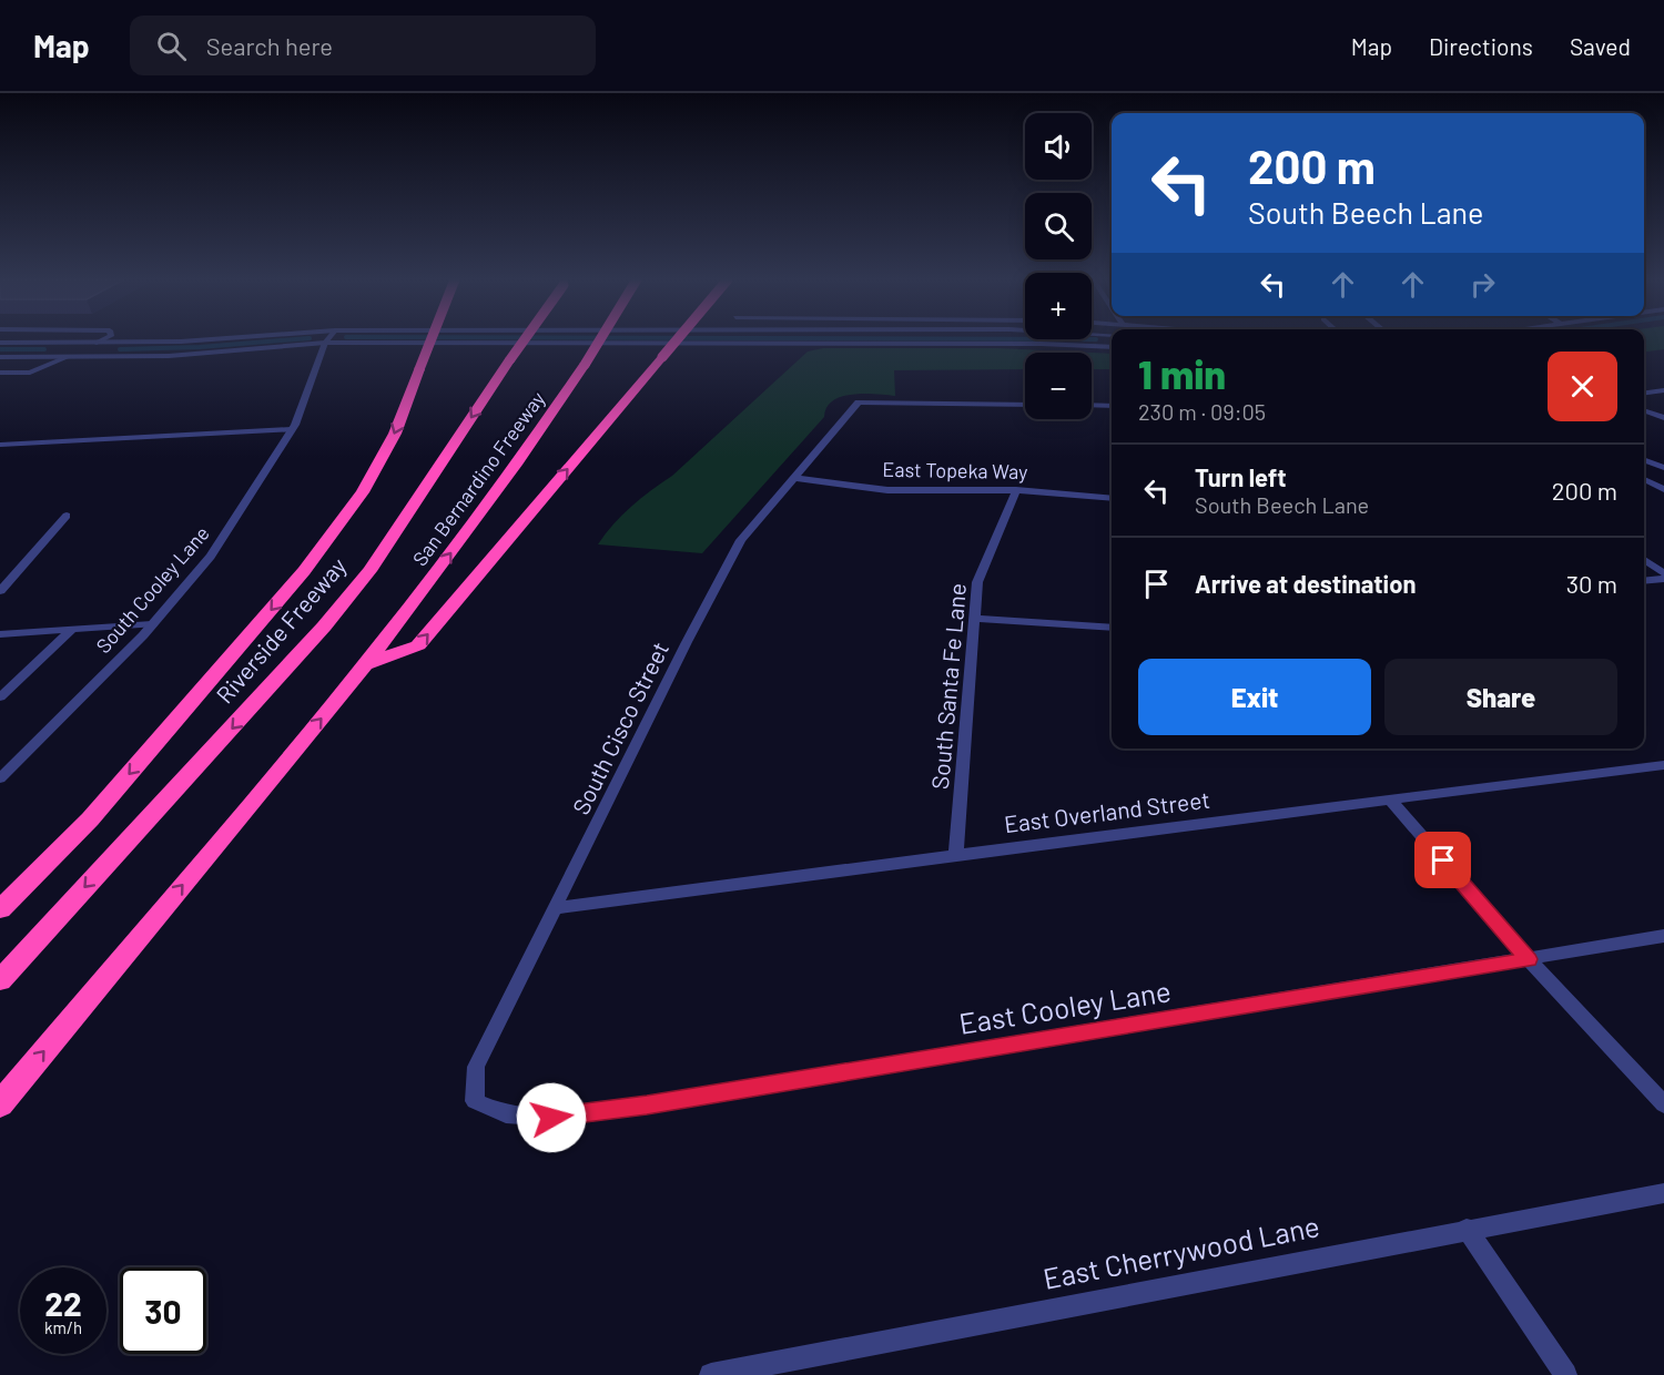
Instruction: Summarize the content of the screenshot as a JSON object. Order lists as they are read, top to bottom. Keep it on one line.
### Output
{"streets":{"highway":["San Bernardino Freeway","Riverside Freeway"],"street":["East Topeka Way","South Cooley Lane","South Santa Fe Lane","South Cisco Street","East Overland Street","East Cooley Lane","East Cherrywood Lane"]},"crossings":[["East Topeka Way","South Santa Fe Lane"],["East Topeka Way","South Cisco Street"],["South Santa Fe Lane","East Overland Street"],["South Cisco Street","East Overland Street"],["South Cisco Street","East Cooley Lane"]],"page":{"header":"Map","search":"Search here","nav":["Map","Directions","Saved"],"map_buttons":["+","−"],"turn":["200 m","South Beech Lane"],"heading":["1 min","230 m · 09:05"],"list":[{"name":"Turn left","note":"South Beech Lane","value":"200 m"},{"name":"Arrive at destination","value":"30 m"}],"buttons":["Exit","Share"],"speed":"22 km/h","limit":"30"}}
